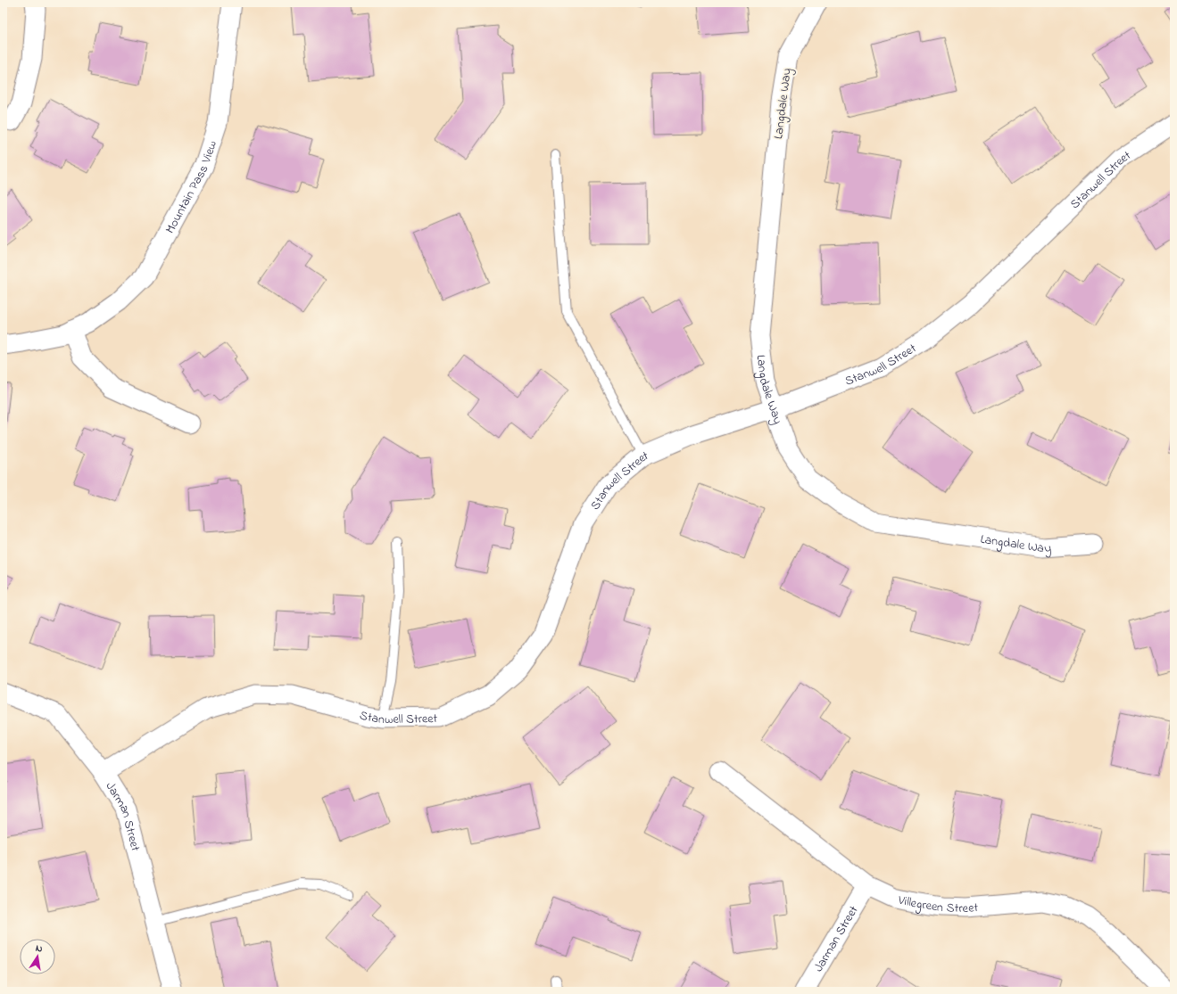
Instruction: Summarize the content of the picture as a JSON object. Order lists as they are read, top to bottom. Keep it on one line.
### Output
{"streets":{"street":["Langdale Way","Stanwell Street","Mountain Pass View","Jarman Street","Villegreen Street"]},"crossings":[["Langdale Way","Stanwell Street"],["Stanwell Street","Jarman Street"],["Jarman Street","Villegreen Street"]],"north":"top"}
